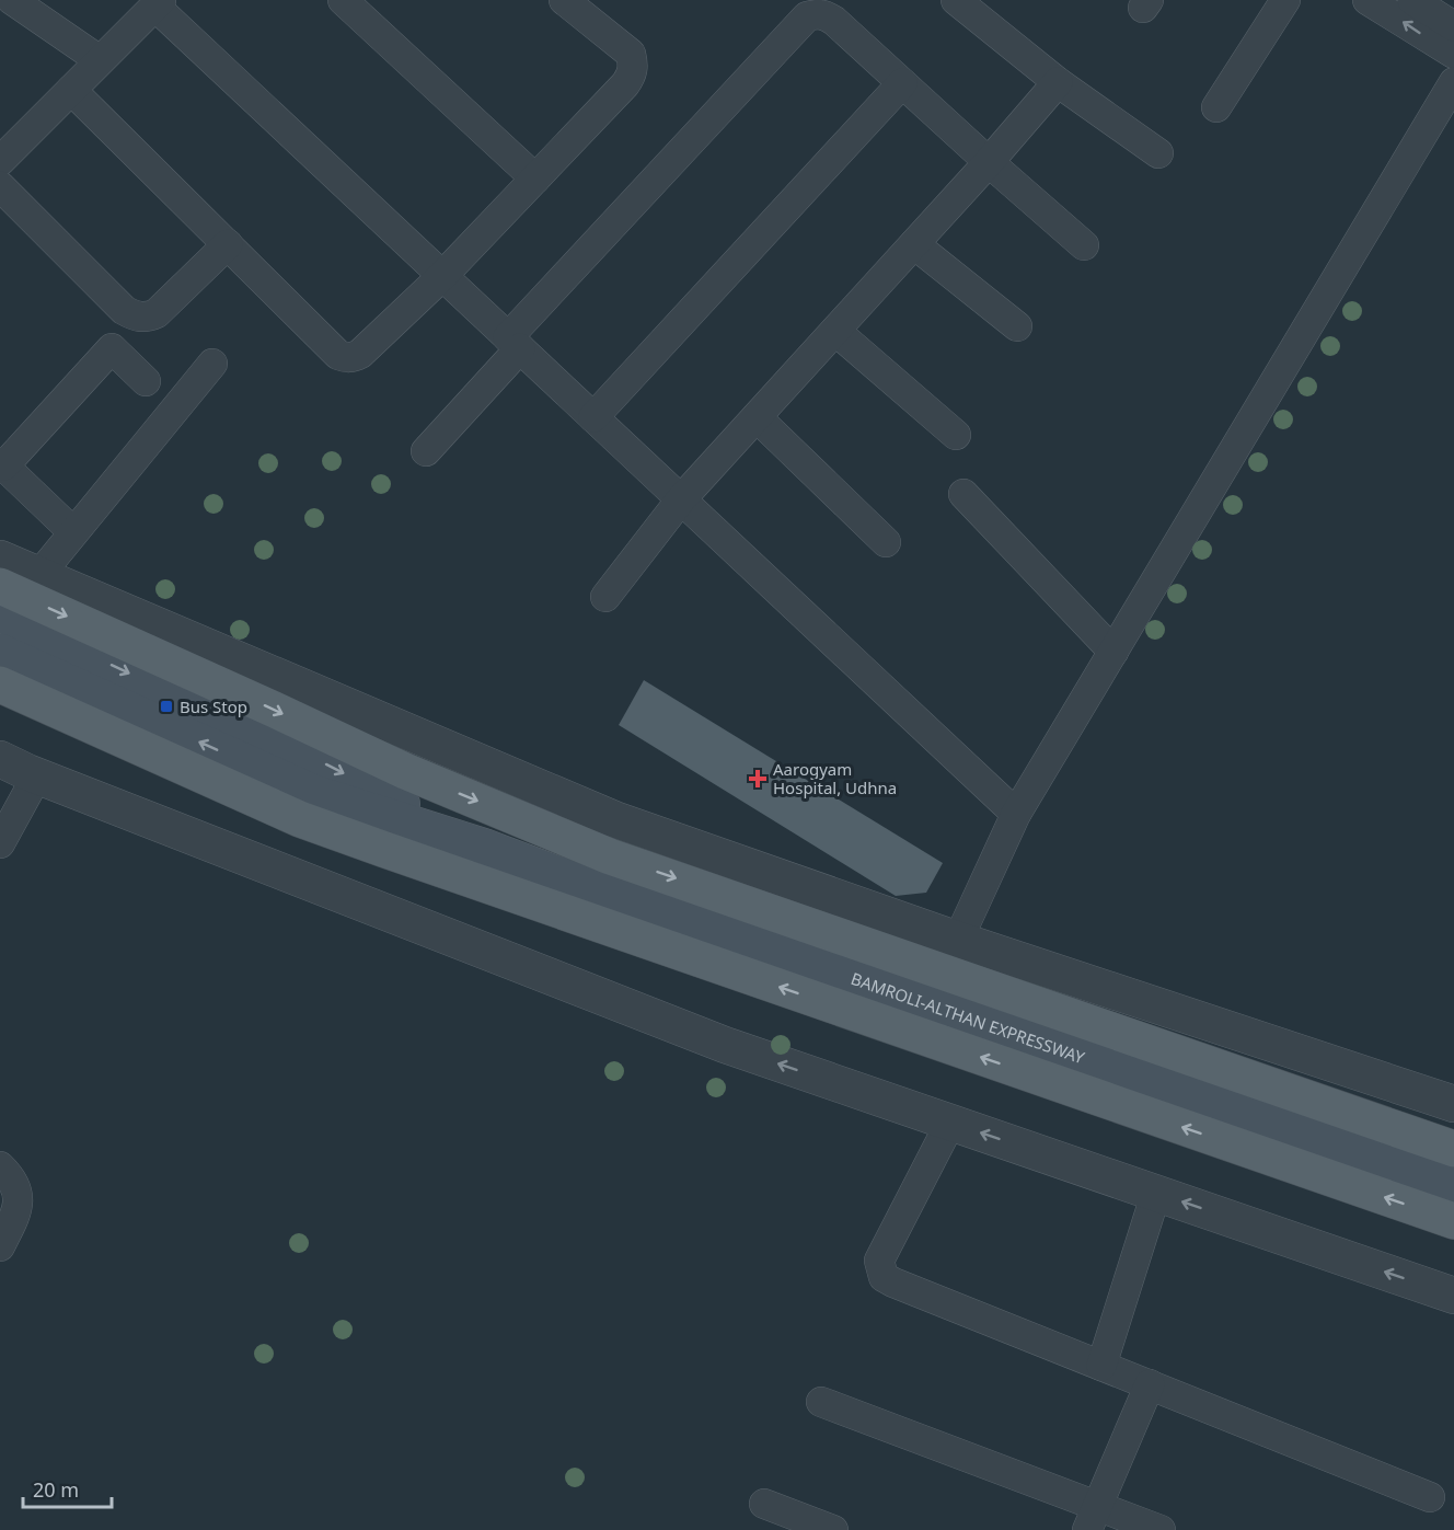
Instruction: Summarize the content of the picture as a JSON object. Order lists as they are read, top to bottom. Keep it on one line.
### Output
{"streets":{"main road":["BAMROLI-ALTHAN EXPRESSWAY"]},"places":{"transit":["Bus Stop"],"health":["Aarogyam Hospital, Udhna"]},"scale_bar":"20 m"}
